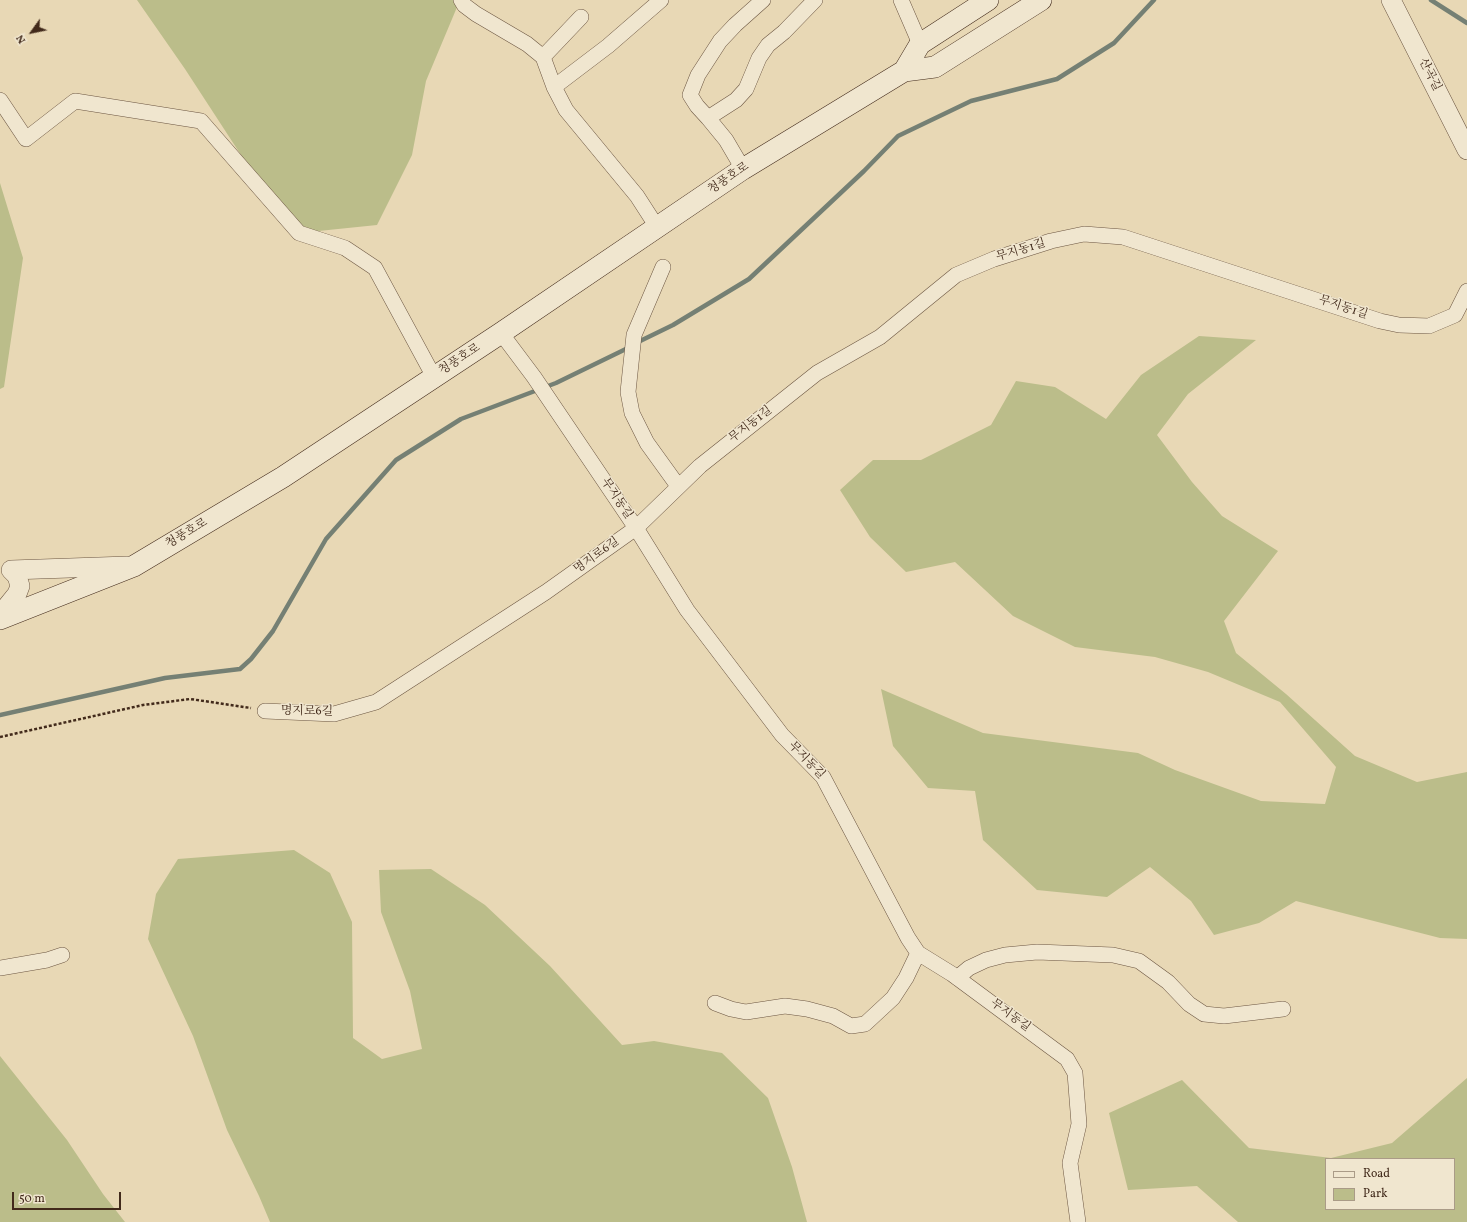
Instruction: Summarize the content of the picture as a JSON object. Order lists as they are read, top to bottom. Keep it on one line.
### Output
{"streets":{"main road":["청풍호로"],"street":["산곡길","무지동1길","무지동길","명지로6길"]},"crossings":[["청풍호로","무지동길"],["무지동1길","무지동길"],["무지동1길","명지로6길"],["무지동길","명지로6길"]],"legend":["Road","Park"],"scale_bar":"50 m","north":"bottom left"}
